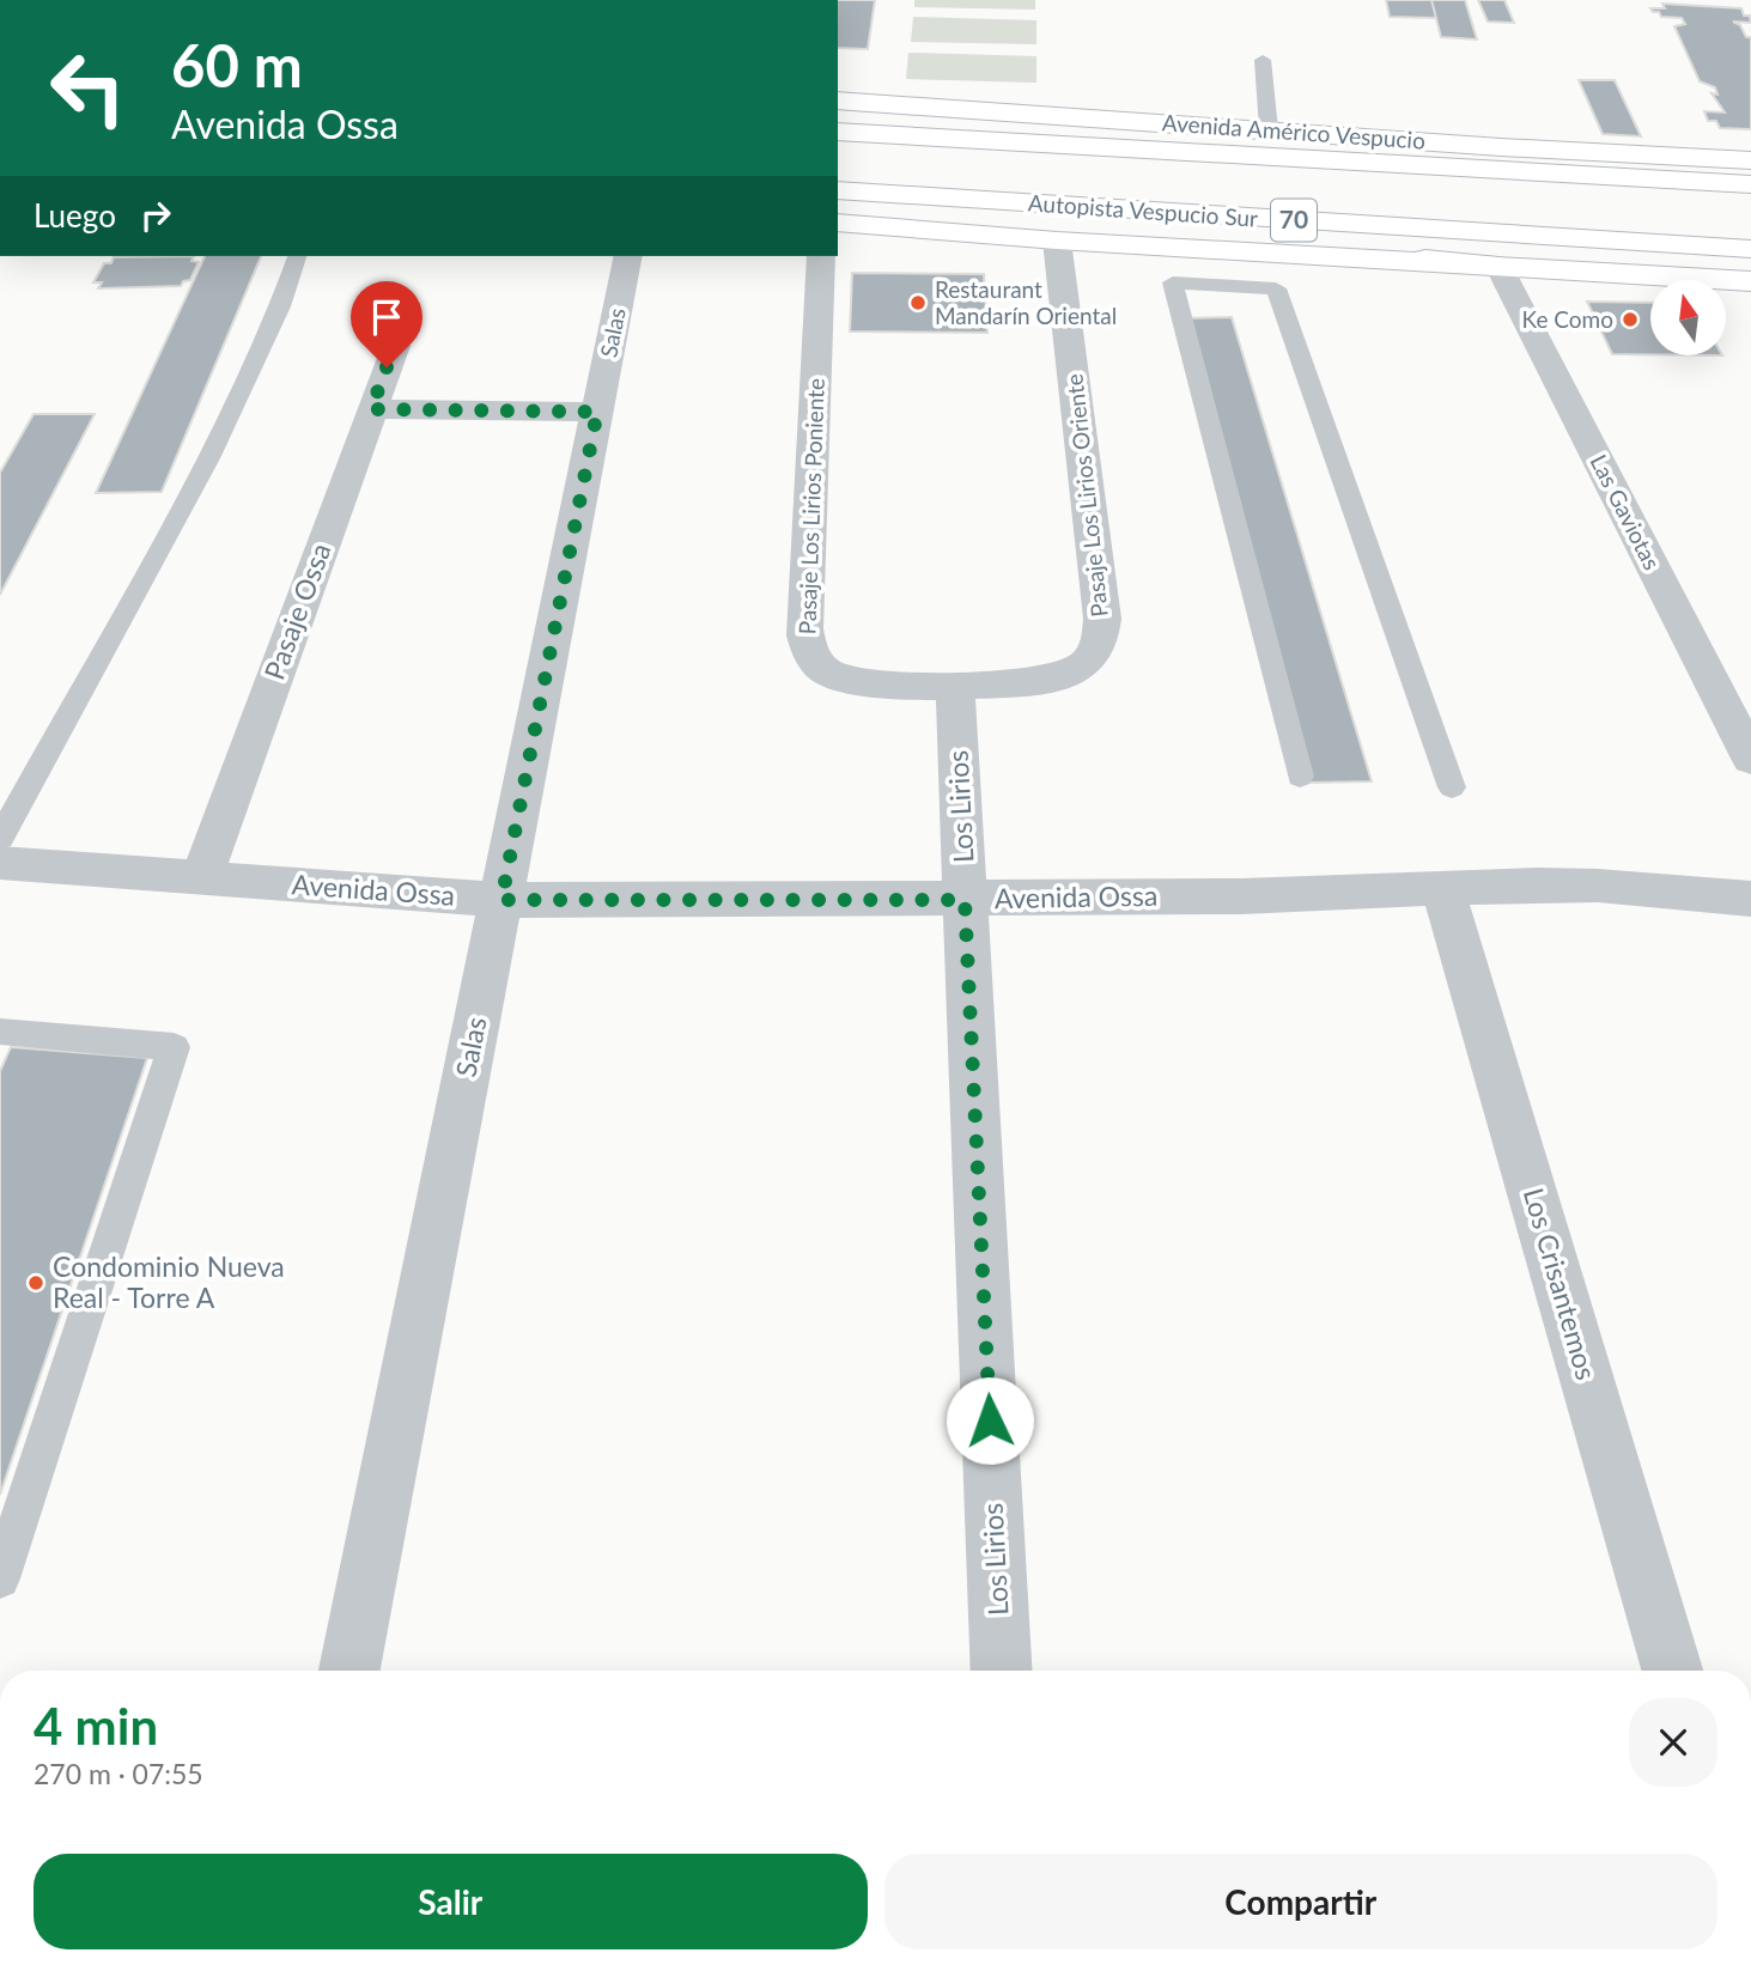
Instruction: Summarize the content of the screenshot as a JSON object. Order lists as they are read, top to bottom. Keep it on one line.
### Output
{"streets":{"main road":["Avenida Américo Vespucio","Autopista Vespucio Sur","70"],"street":["Salas","Pasaje Los Lirios Oriente","Pasaje Los Lirios Poniente","Las Gaviotas","Pasaje Ossa","Los Lirios","Avenida Ossa","Los Crisantemos"]},"crossings":[["Salas","Avenida Ossa"],["Pasaje Los Lirios Oriente","Pasaje Los Lirios Poniente"],["Pasaje Los Lirios Oriente","Los Lirios"],["Pasaje Los Lirios Poniente","Los Lirios"],["Pasaje Ossa","Avenida Ossa"],["Los Lirios","Avenida Ossa"],["Avenida Ossa","Los Crisantemos"]],"places":["Restaurant Mandarín Oriental","Ke Como","Condominio Nueva Real - Torre A"],"north":"top","page":{"turn":["60 m","Avenida Ossa"],"then":"Luego","heading":["4 min","270 m · 07:55"],"buttons":["Salir","Compartir"]}}
